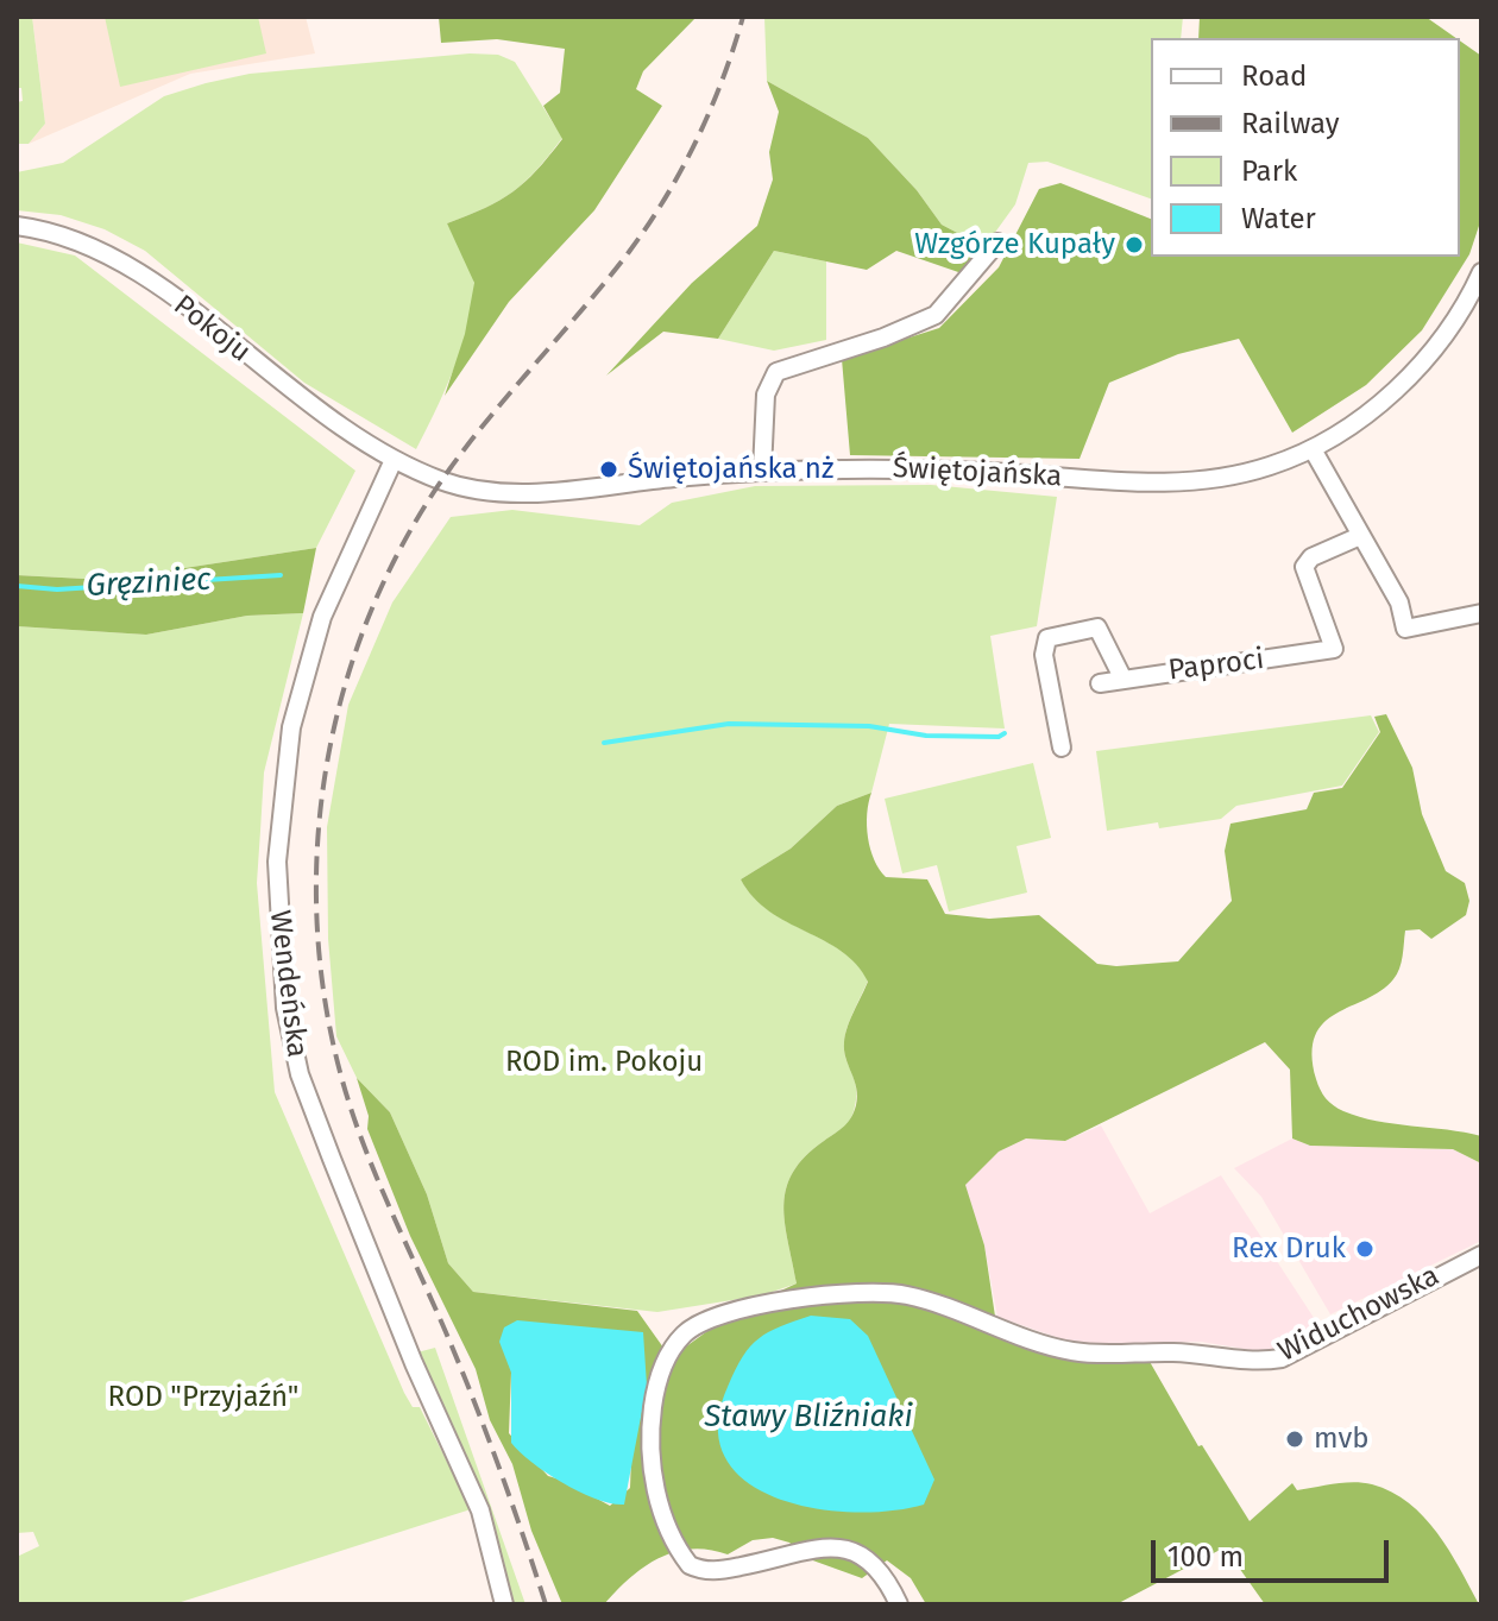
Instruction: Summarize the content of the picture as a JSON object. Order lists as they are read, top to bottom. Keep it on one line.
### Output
{"streets":{"street":["Pokoju","Świętojańska","Paproci","Wendeńska","Widuchowska"]},"crossings":[["Pokoju","Świętojańska"],["Pokoju","Wendeńska"],["Świętojańska","Wendeńska"]],"water":["Gręziniec","Stawy Bliźniaki"],"parks":["ROD im. Pokoju","ROD \"Przyjaźń\""],"places":["Wzgórze Kupały","Świętojańska nż","Rex Druk","mvb"],"legend":["Road","Railway","Park","Water"],"scale_bar":"100 m"}
